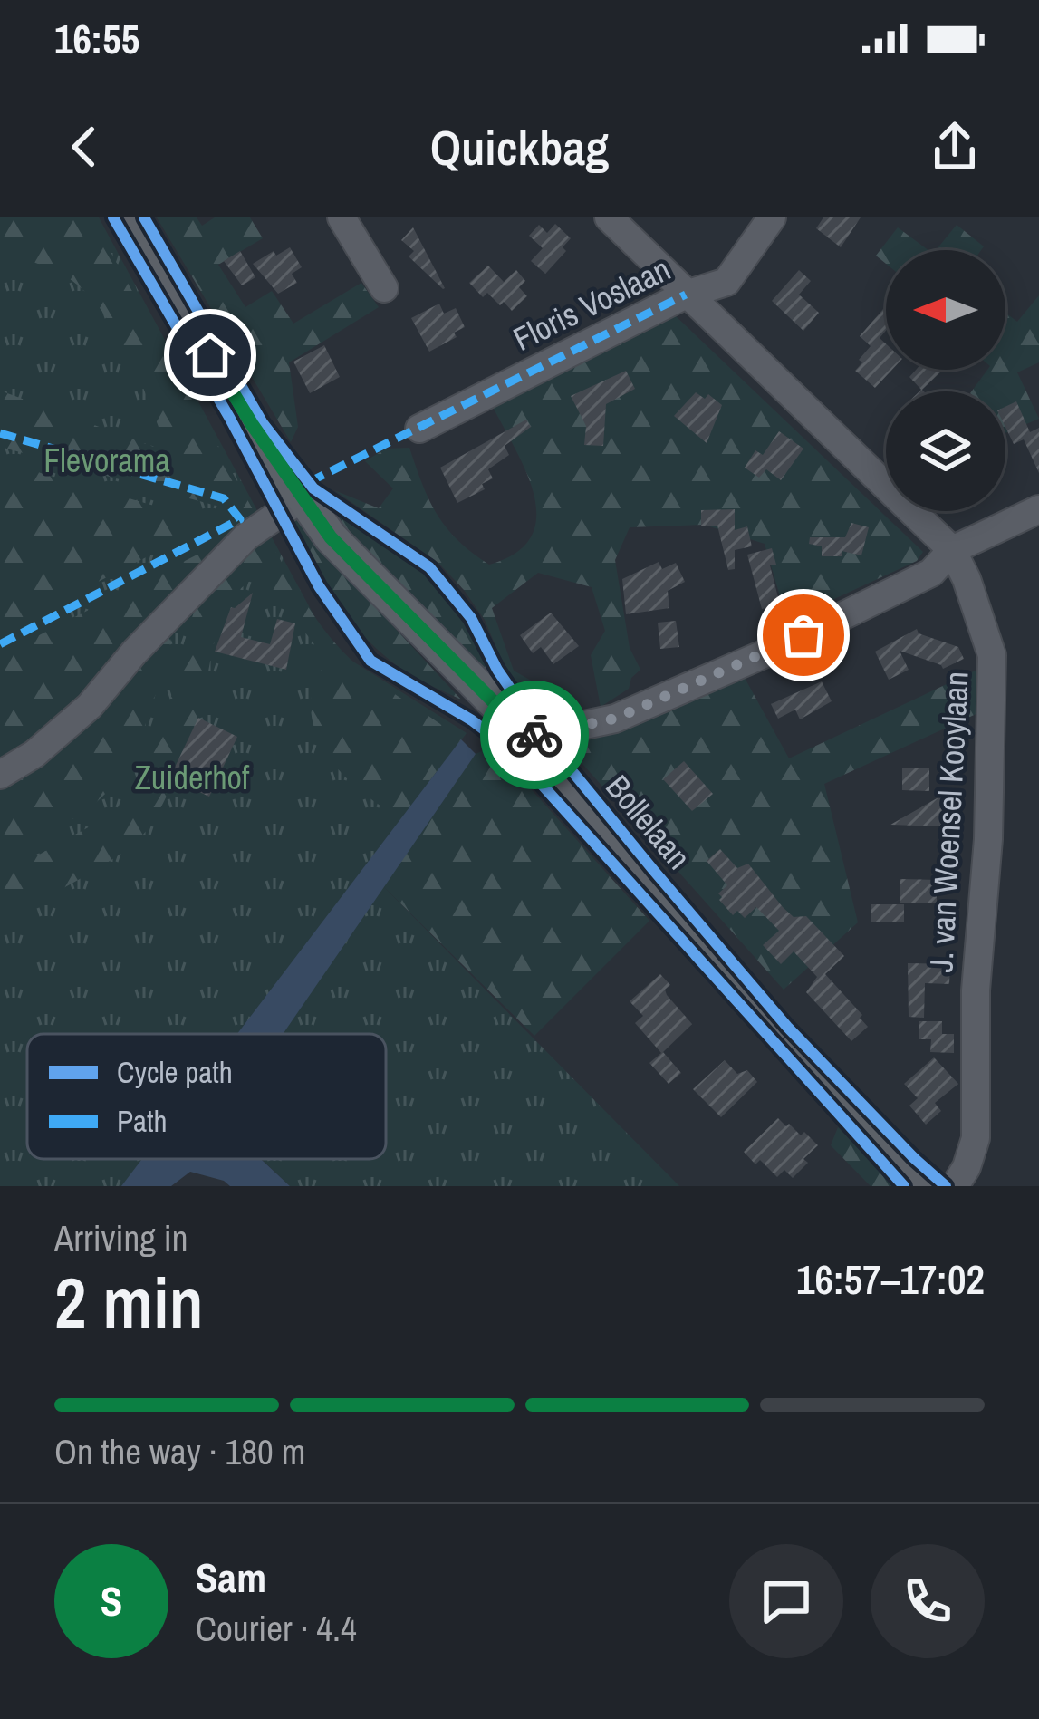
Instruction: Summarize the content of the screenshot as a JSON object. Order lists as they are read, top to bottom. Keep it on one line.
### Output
{"streets":{"main road":["Bollelaan"],"street":["Floris Voslaan","J. van Woensel Kooylaan"]},"crossings":[["Floris Voslaan","J. van Woensel Kooylaan"]],"parks":["Flevorama","Zuiderhof"],"legend":["Cycle path","Path"],"north":"left","page":{"status":"16:55","header":"Quickbag","heading":["2 min","Arriving in","16:57–17:02"],"panel":["Sam","Courier · 4.4"],"bar":"On the way · 180 m","round":"S"}}
